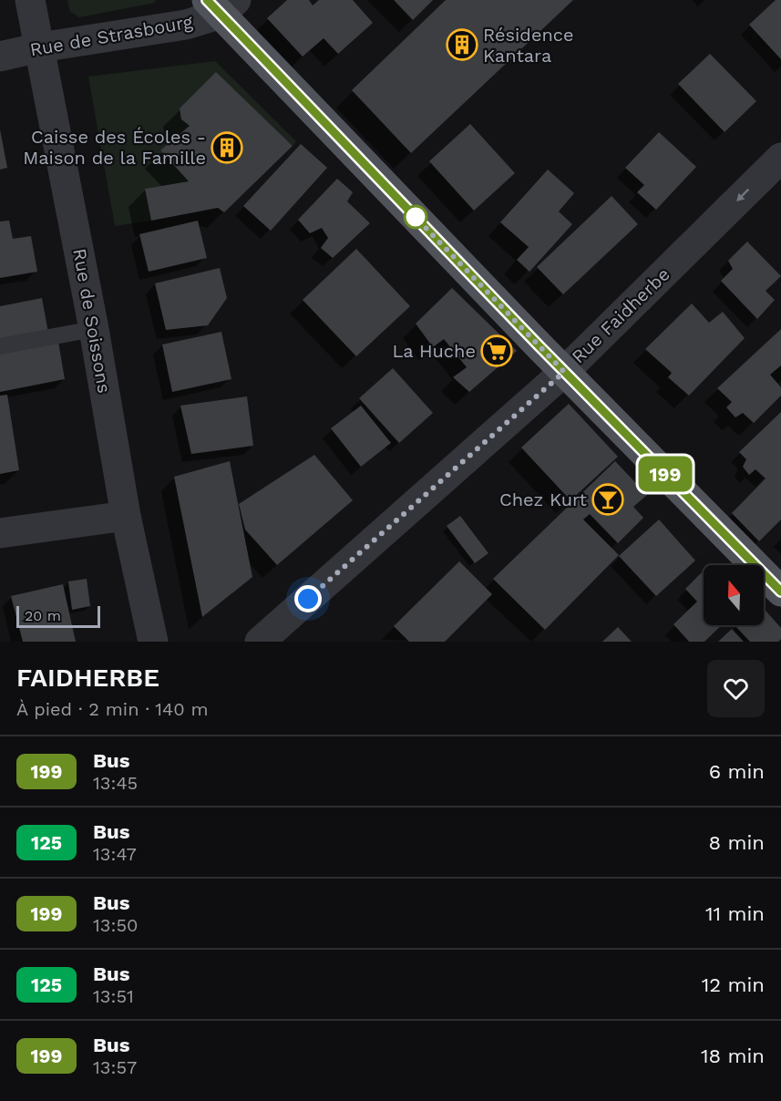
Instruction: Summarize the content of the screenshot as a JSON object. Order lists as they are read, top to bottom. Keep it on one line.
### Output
{"streets":{"street":["Rue de Strasbourg","Rue Faidherbe","Rue de Soissons"]},"crossings":[["Rue de Strasbourg","Rue de Soissons"]],"one_way":["Rue Faidherbe"],"places":{"building":["Résidence Kantara","Caisse des Écoles - Maison de la Famille"],"supermarket":["La Huche"],"bar":["Chez Kurt"]},"lines":["bus line 199"],"scale_bar":"20 m","north":"top","page":{"on_map":"199","scale":"20 m","heading":["FAIDHERBE","À pied · 2 min · 140 m"],"list":[{"mark":"199","name":"Bus","note":"13:45","value":"6 min"},{"mark":"125","name":"Bus","note":"13:47","value":"8 min"},{"mark":"199","name":"Bus","note":"13:50","value":"11 min"},{"mark":"125","name":"Bus","note":"13:51","value":"12 min"},{"mark":"199","name":"Bus","note":"13:57","value":"18 min"}]}}
